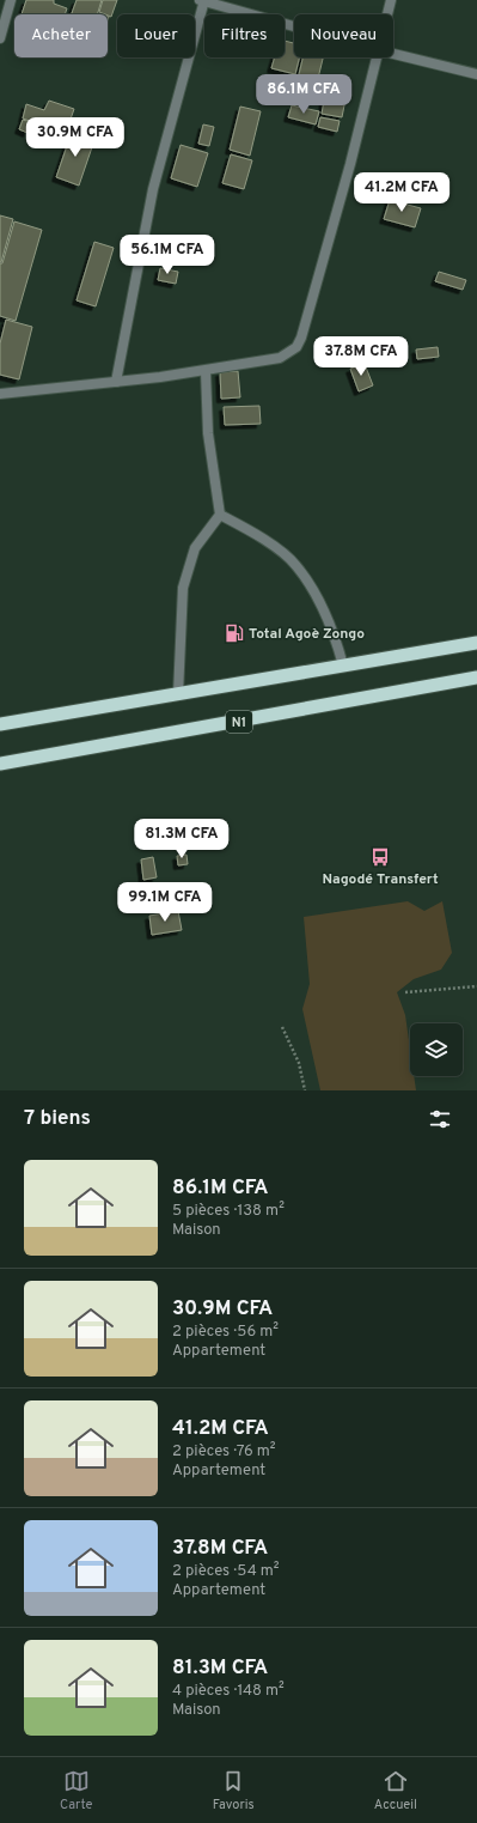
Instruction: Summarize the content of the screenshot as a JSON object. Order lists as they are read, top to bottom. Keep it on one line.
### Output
{"streets":{"highway":["N1"]},"places":{"fuel station":["Total Agoè Zongo"],"bus stop":["Nagodé Transfert"]},"page":{"chip":["Acheter","Louer","Filtres","Nouveau"],"price":["86.1M CFA","30.9M CFA","41.2M CFA","56.1M CFA","37.8M CFA","81.3M CFA","99.1M CFA"],"heading":"7 biens","list":[{"name":"86.1M CFA","note":"5 pièces · 138 m² · Maison"},{"name":"30.9M CFA","note":"2 pièces · 56 m² · Appartement"},{"name":"41.2M CFA","note":"2 pièces · 76 m² · Appartement"},{"name":"37.8M CFA","note":"2 pièces · 54 m² · Appartement"},{"name":"81.3M CFA","note":"4 pièces · 148 m² · Maison"}],"tabs":["Carte","Favoris","Accueil"]}}
